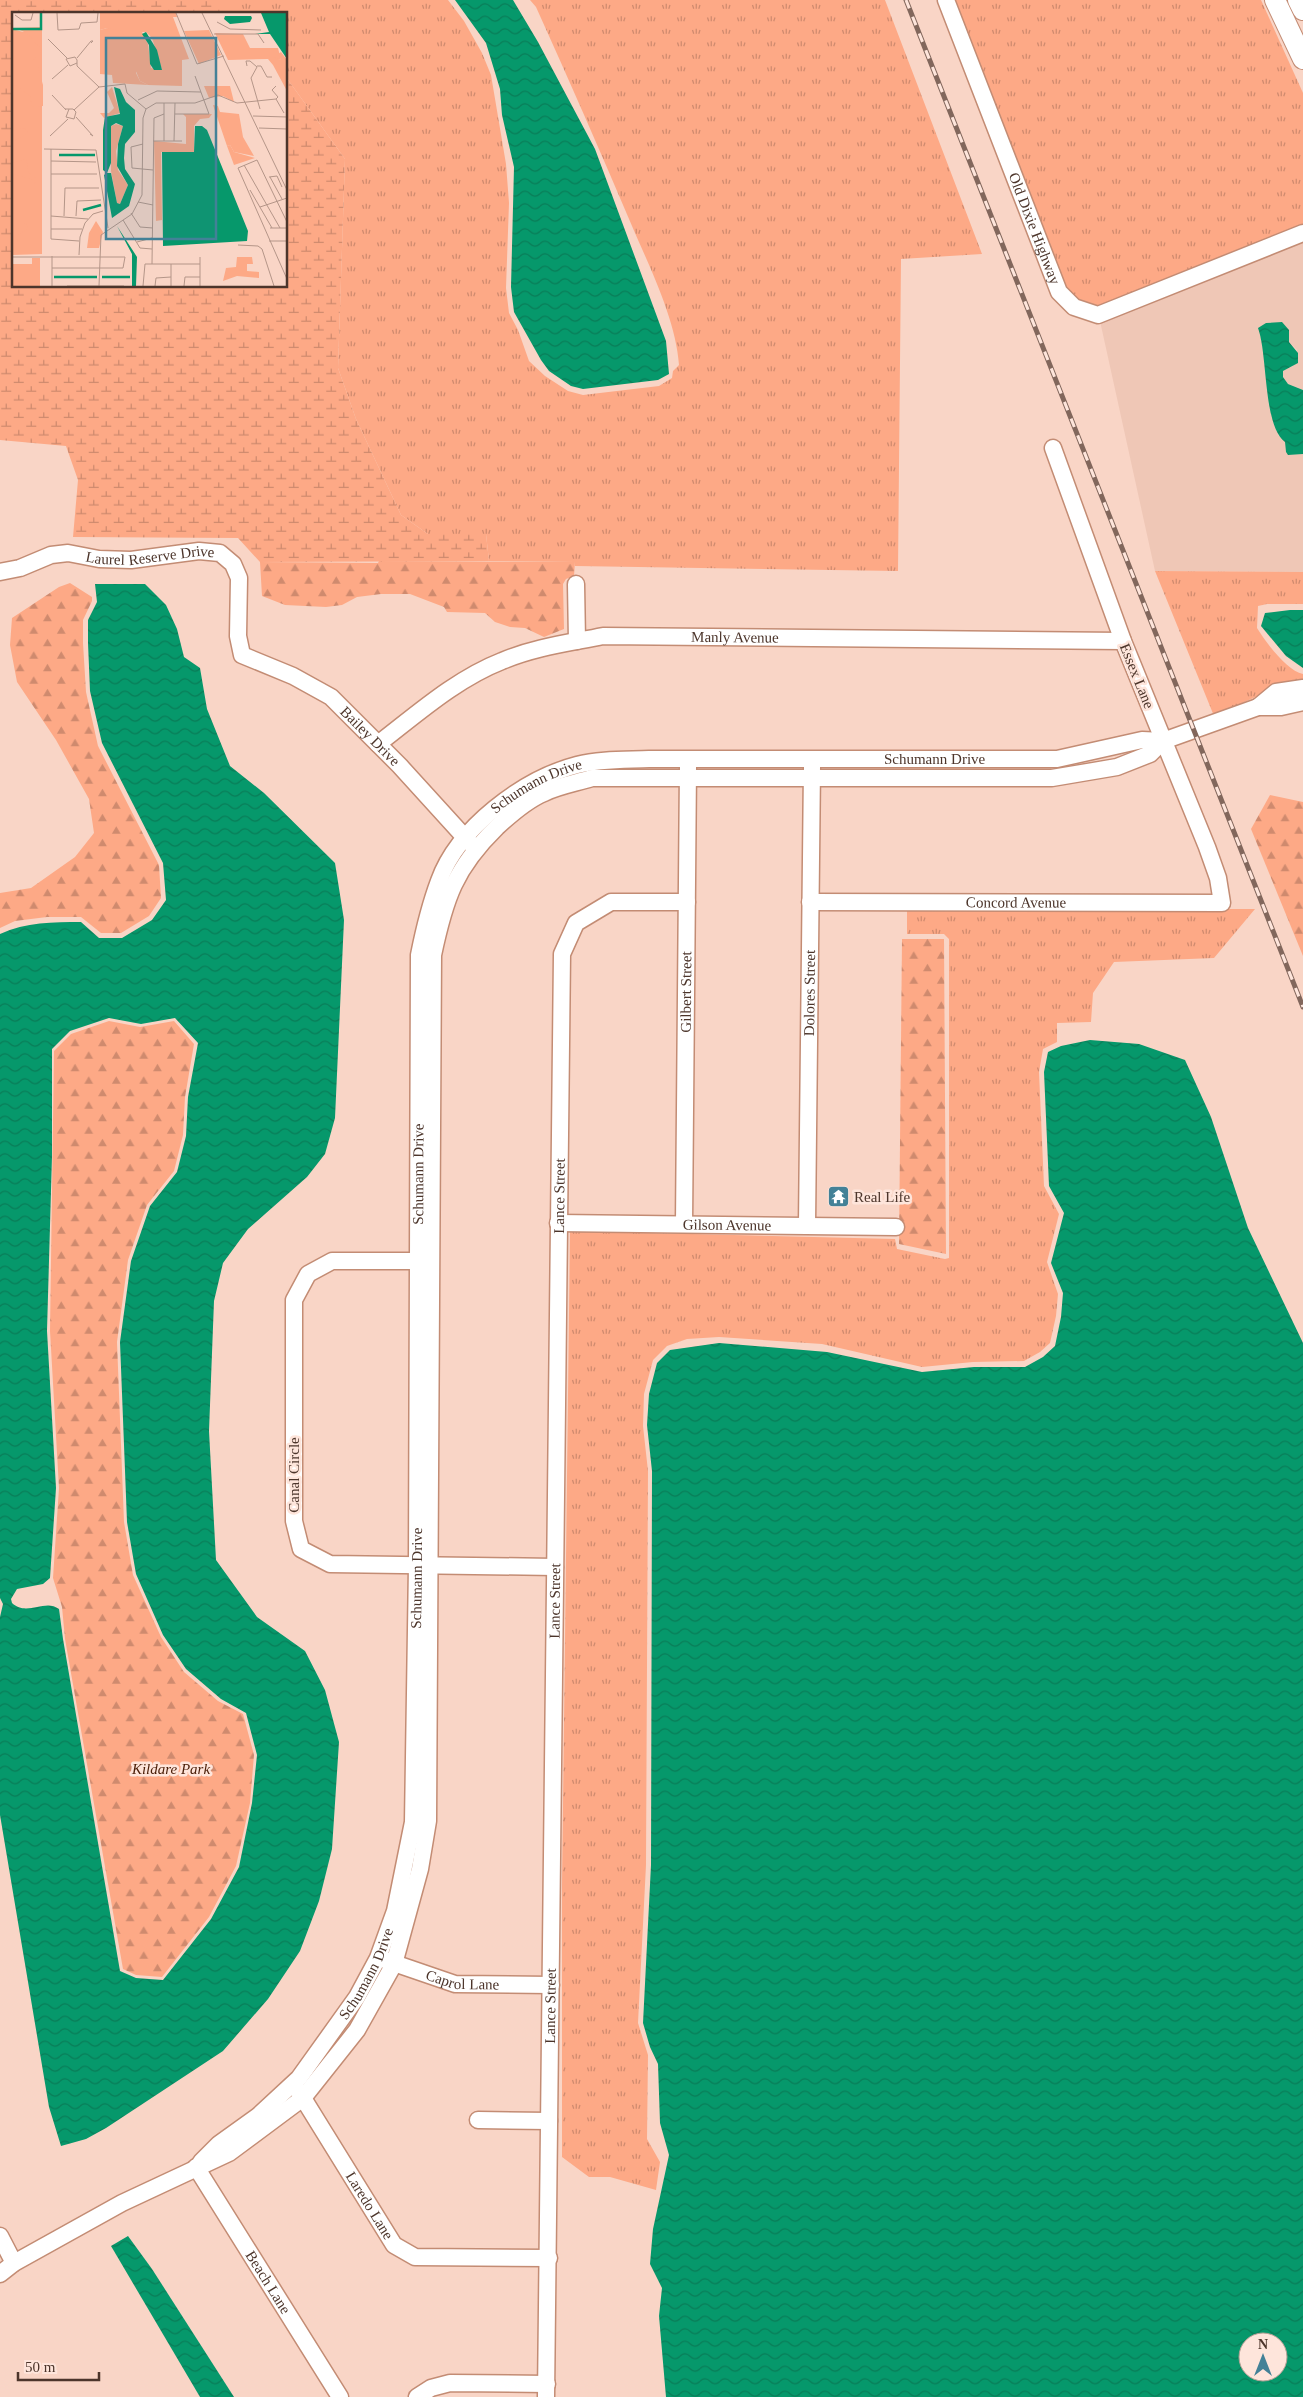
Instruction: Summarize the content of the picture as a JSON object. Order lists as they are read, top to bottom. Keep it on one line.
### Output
{"streets":{"street":["Old Dixie Highway","Laurel Reserve Drive","Manly Avenue","Essex Lane","Bailey Drive","Schumann Drive","Concord Avenue","Gilbert Street","Dolores Street","Lance Street","Gilson Avenue","Canal Circle","Caprol Lane","Laredo Lane","Beach Lane"]},"crossings":[["Laurel Reserve Drive","Bailey Drive"],["Manly Avenue","Essex Lane"],["Manly Avenue","Bailey Drive"],["Essex Lane","Schumann Drive"],["Essex Lane","Concord Avenue"],["Bailey Drive","Schumann Drive"],["Schumann Drive","Gilbert Street"],["Schumann Drive","Dolores Street"],["Schumann Drive","Canal Circle"],["Schumann Drive","Caprol Lane"],["Schumann Drive","Laredo Lane"],["Schumann Drive","Beach Lane"],["Concord Avenue","Dolores Street"],["Gilbert Street","Lance Street"],["Gilbert Street","Gilson Avenue"],["Dolores Street","Gilson Avenue"],["Lance Street","Gilson Avenue"],["Lance Street","Canal Circle"],["Lance Street","Caprol Lane"],["Lance Street","Laredo Lane"]],"parks":["Kildare Park"],"places":{"temple":["Real Life"]},"scale_bar":"50 m","north":"top"}
